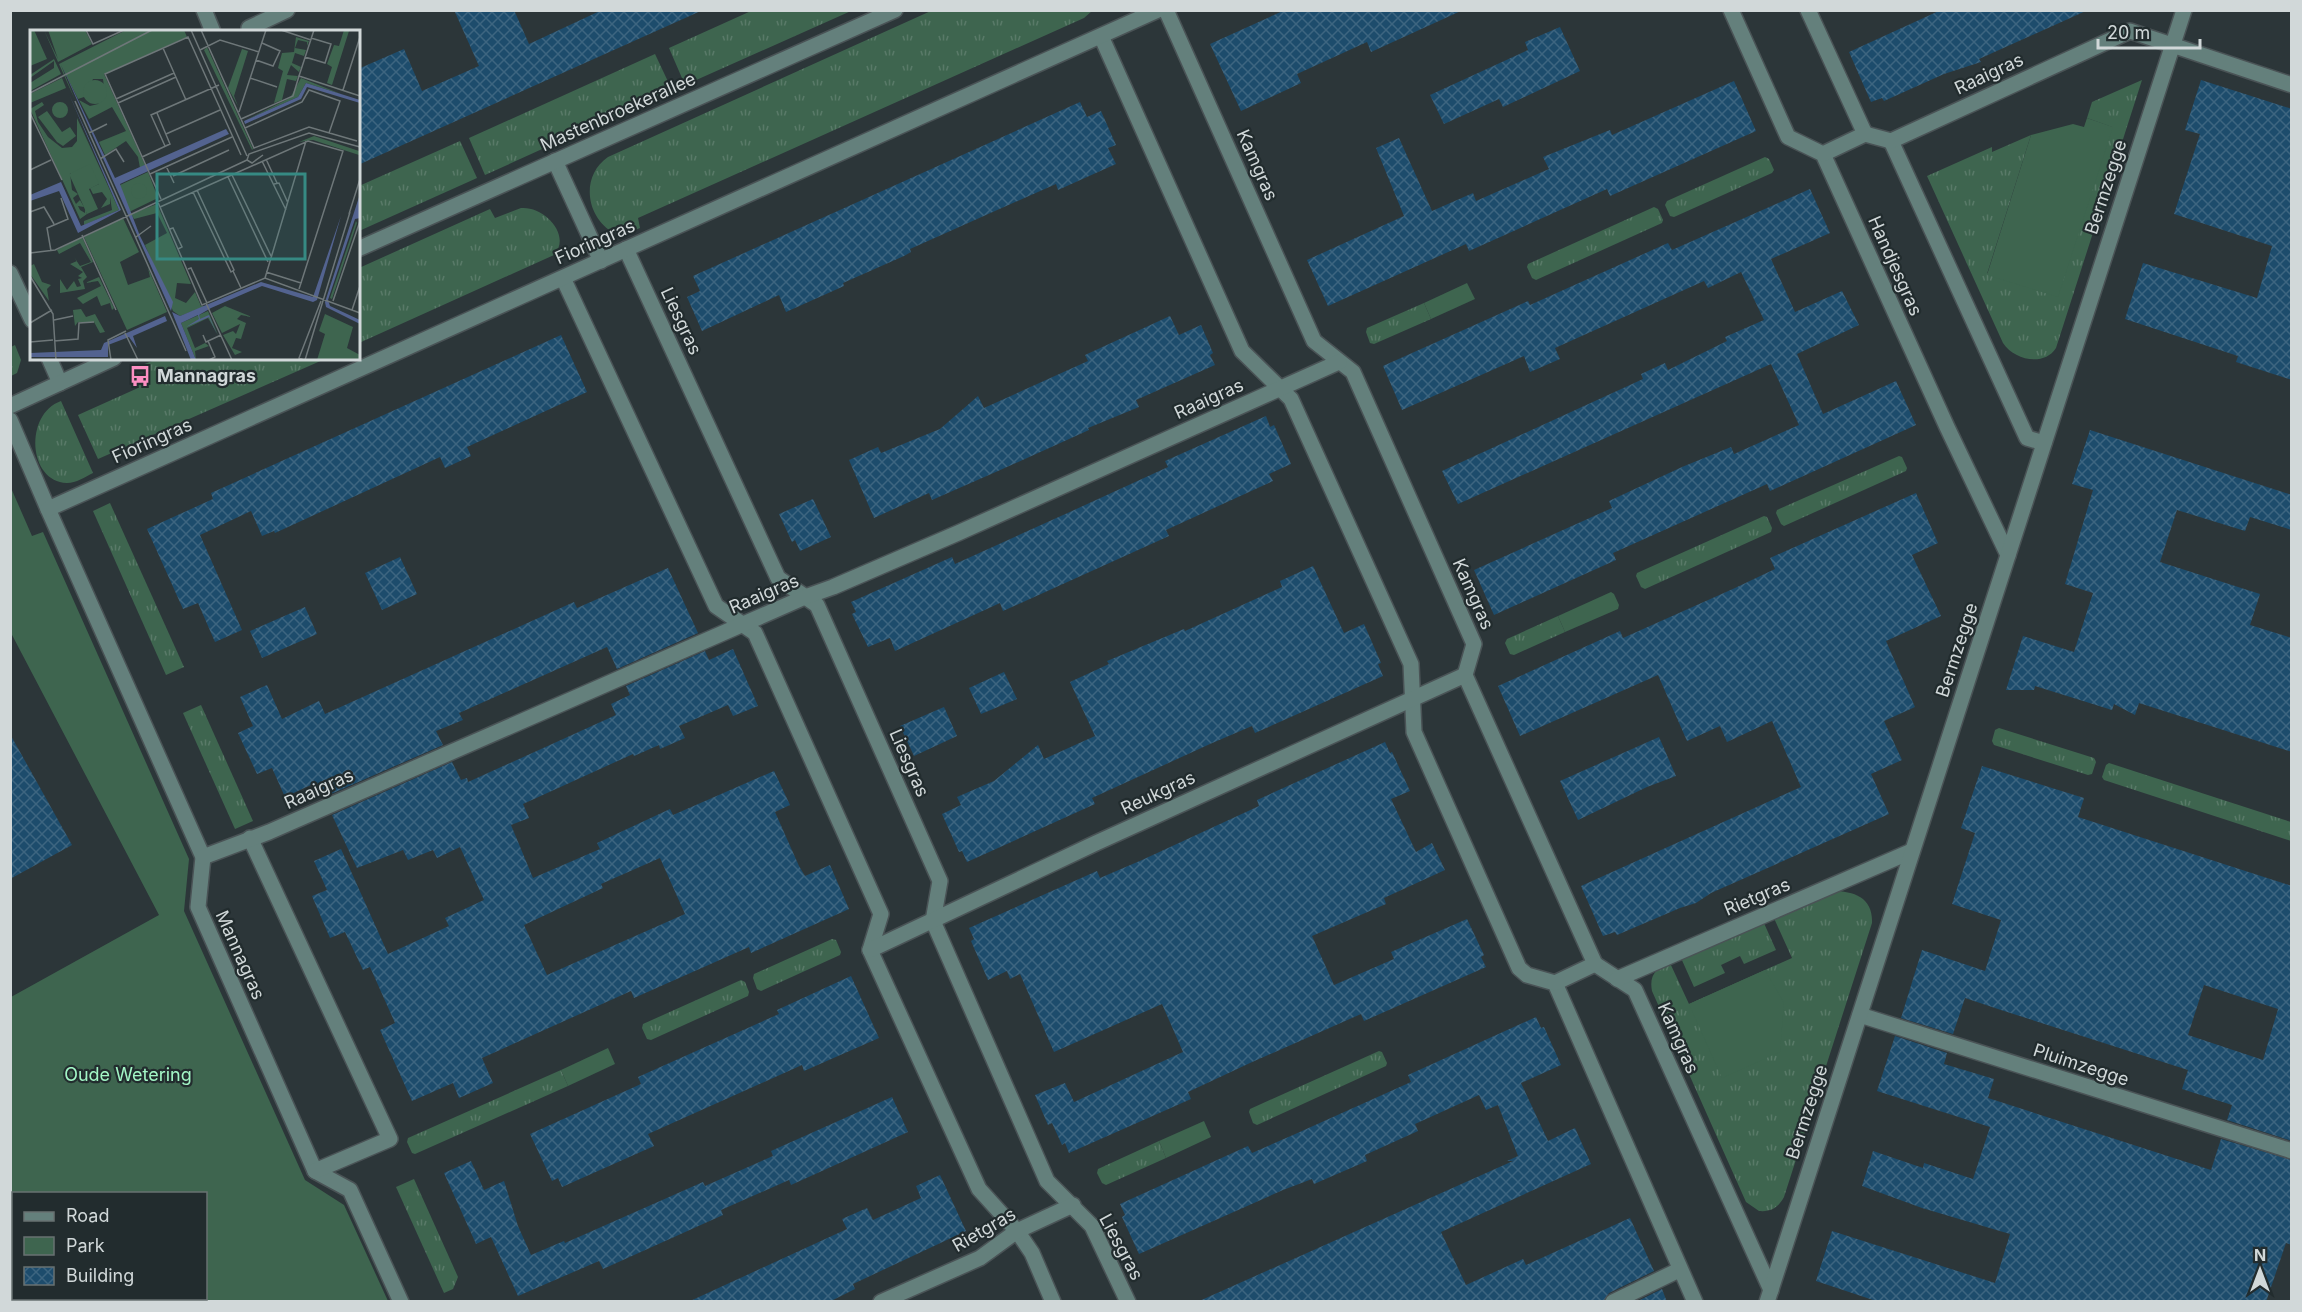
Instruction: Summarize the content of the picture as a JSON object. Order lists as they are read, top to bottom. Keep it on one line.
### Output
{"streets":{"street":["Raaigras","Mastenbroekerallee","Kamgras","Bermzegge","Fioringras","Handjesgras","Liesgras","Reukgras","Rietgras","Mannagras","Pluimzegge"]},"crossings":[["Raaigras","Kamgras"],["Raaigras","Bermzegge"],["Raaigras","Liesgras"],["Raaigras","Mannagras"],["Kamgras","Bermzegge"],["Kamgras","Reukgras"],["Kamgras","Rietgras"],["Bermzegge","Handjesgras"],["Bermzegge","Rietgras"],["Bermzegge","Pluimzegge"],["Fioringras","Liesgras"],["Fioringras","Mannagras"],["Liesgras","Reukgras"],["Liesgras","Rietgras"]],"parks":["Oude Wetering"],"places":{"bus stop":["Mannagras"]},"legend":["Road","Park","Building"],"scale_bar":"20 m","north":"top"}
